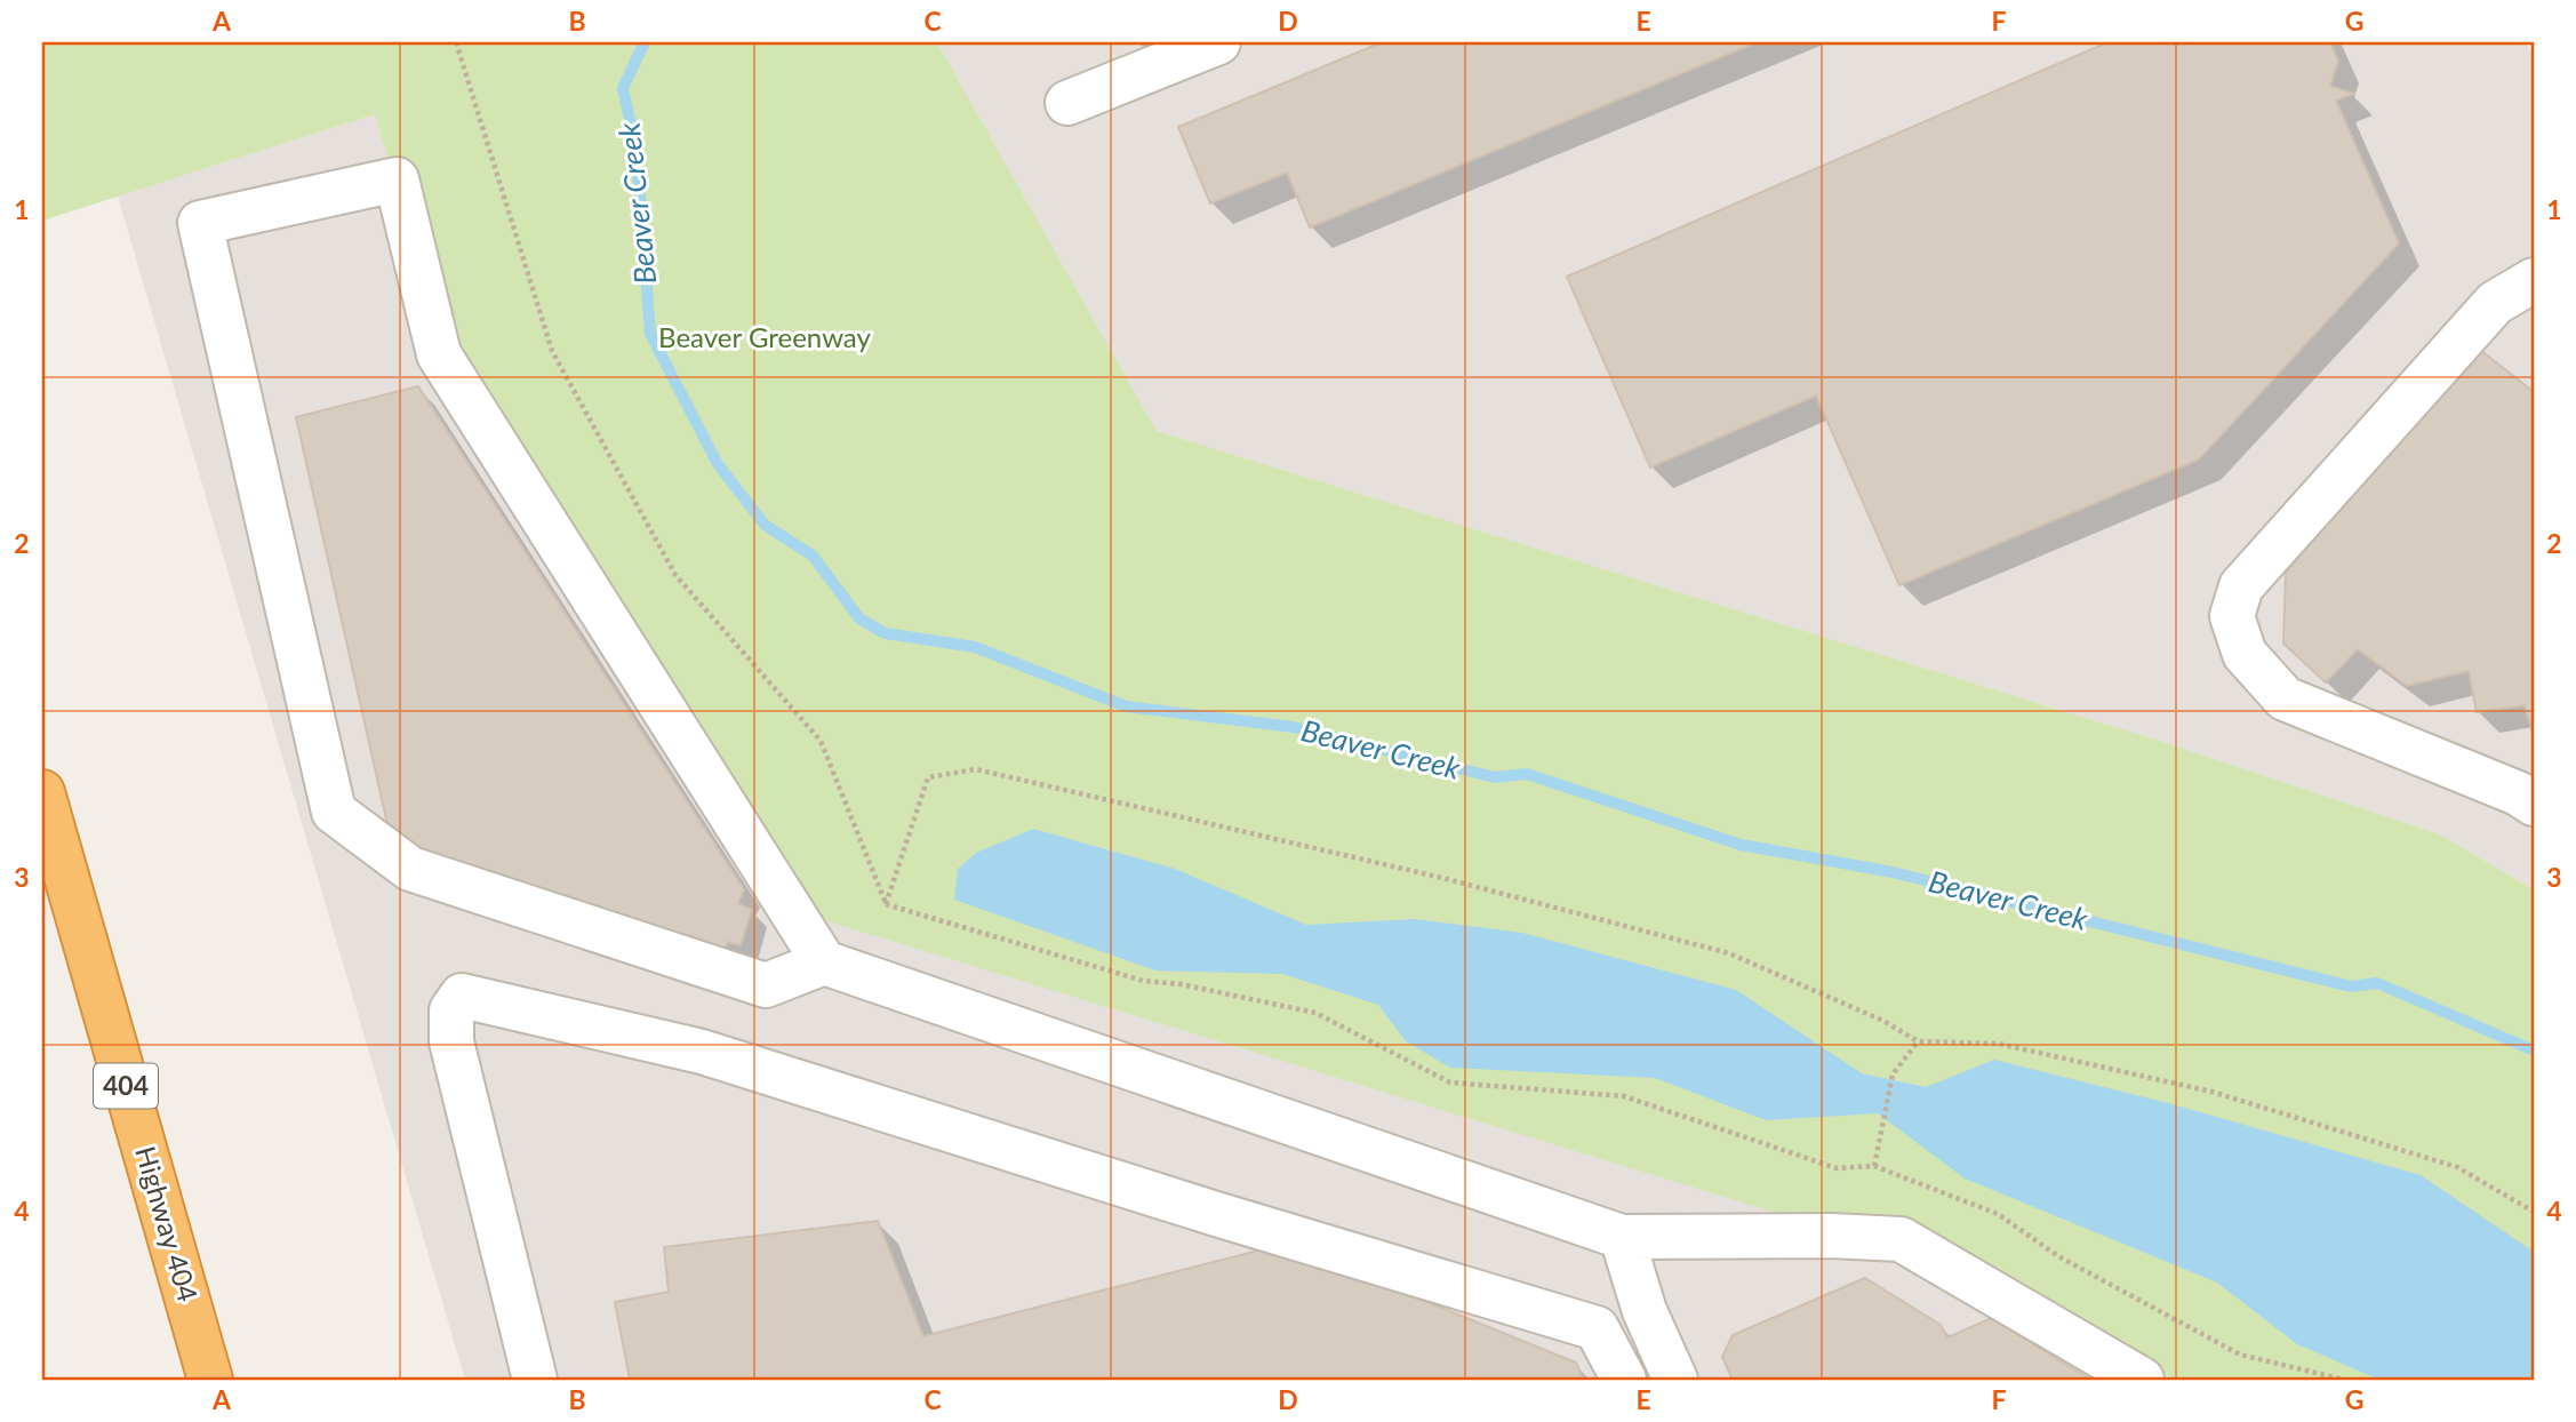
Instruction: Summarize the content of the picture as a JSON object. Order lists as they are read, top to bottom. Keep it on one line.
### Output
{"streets":{"highway":["404","Highway 404"]},"water":["Beaver Creek"],"parks":["Beaver Greenway"],"grid":{"columns":["A","B","C","D","E","F","G"],"rows":["1","2","3","4"]}}
